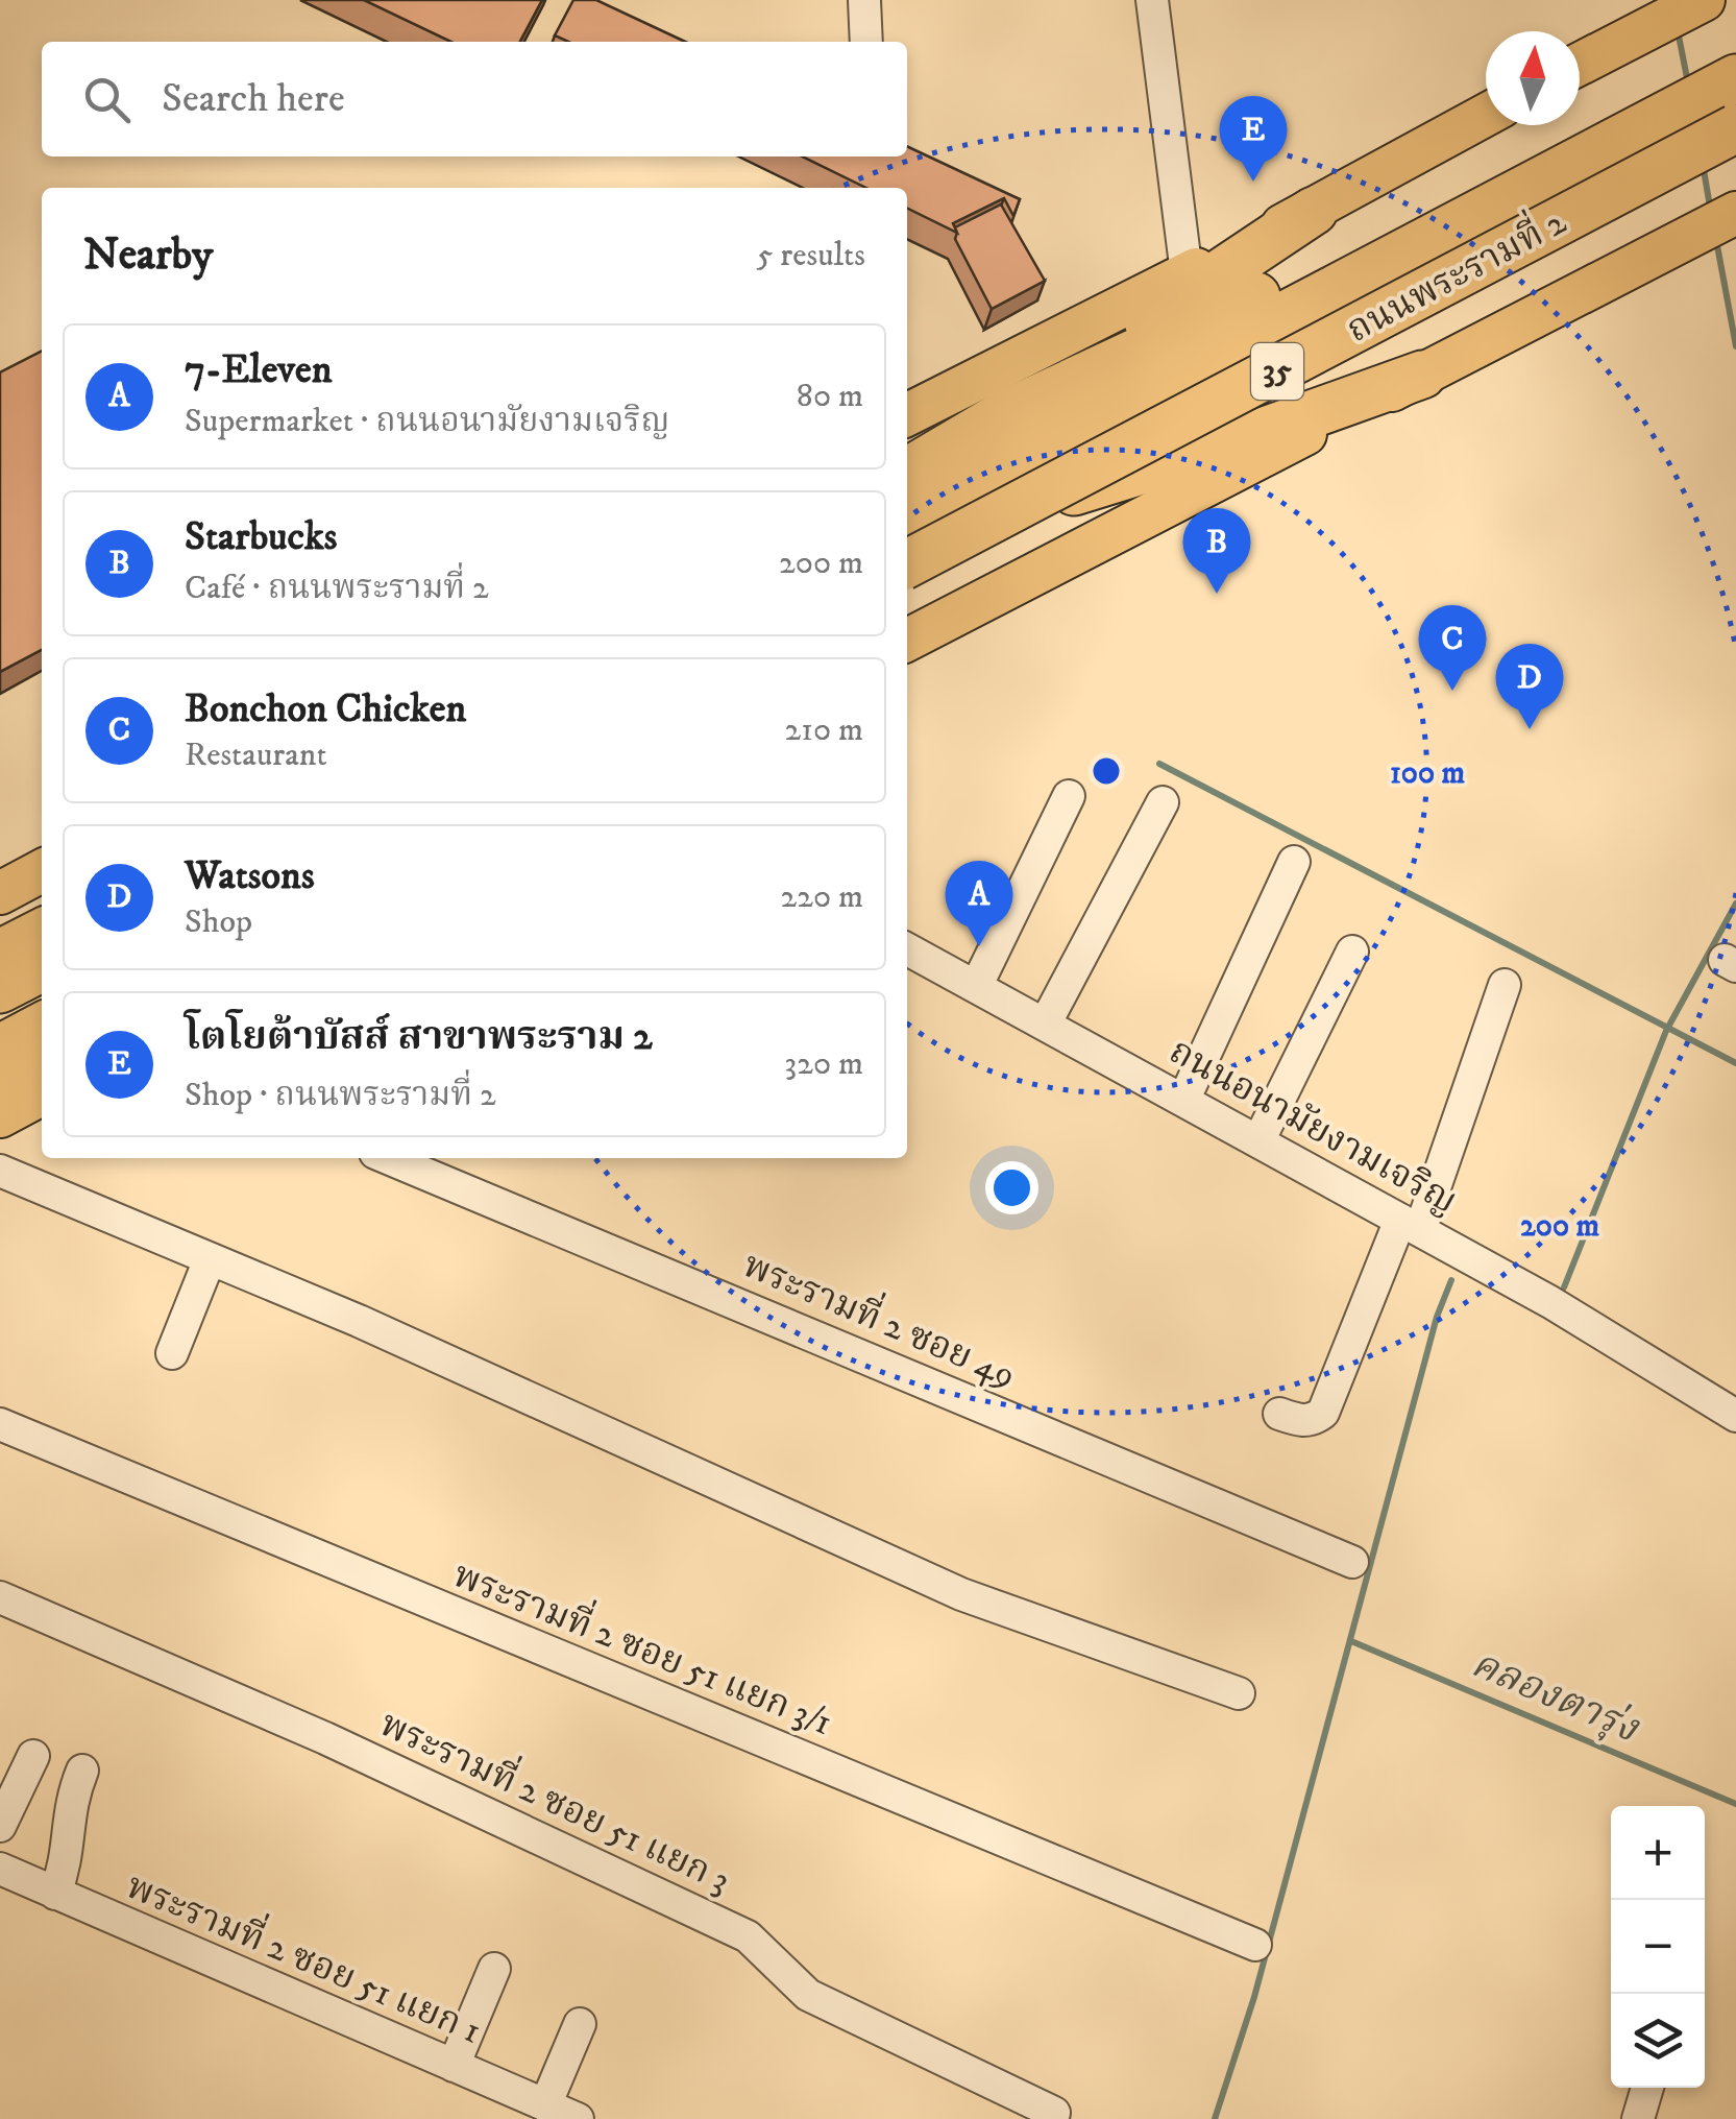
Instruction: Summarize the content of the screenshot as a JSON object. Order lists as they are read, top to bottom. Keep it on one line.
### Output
{"streets":{"highway":["ถนนพระรามที่ 2","35"],"street":["ถนนอนามัยงามเจริญ","พระรามที่ 2 ซอย 49","พระรามที่ 2 ซอย 51 แยก 3/1","พระรามที่ 2 ซอย 51 แยก 3","พระรามที่ 2 ซอย 51 แยก 1"]},"water":["คลองตารุ่ง"],"north":"top","page":{"search":"Search here","pins":["E","B","C","D","A"],"heading":["Nearby","5 results"],"list":[{"mark":"A","name":"7-Eleven","note":"Supermarket · ถนนอนามัยงามเจริญ","value":"80 m"},{"mark":"B","name":"Starbucks","note":"Café · ถนนพระรามที่ 2","value":"200 m"},{"mark":"C","name":"Bonchon Chicken","note":"Restaurant","value":"210 m"},{"mark":"D","name":"Watsons","note":"Shop","value":"220 m"},{"mark":"E","name":"โตโยต้าบัสส์ สาขาพระราม 2","note":"Shop · ถนนพระรามที่ 2","value":"320 m"}],"map_buttons":["+","−"]},"rings":["100 m","200 m"]}
